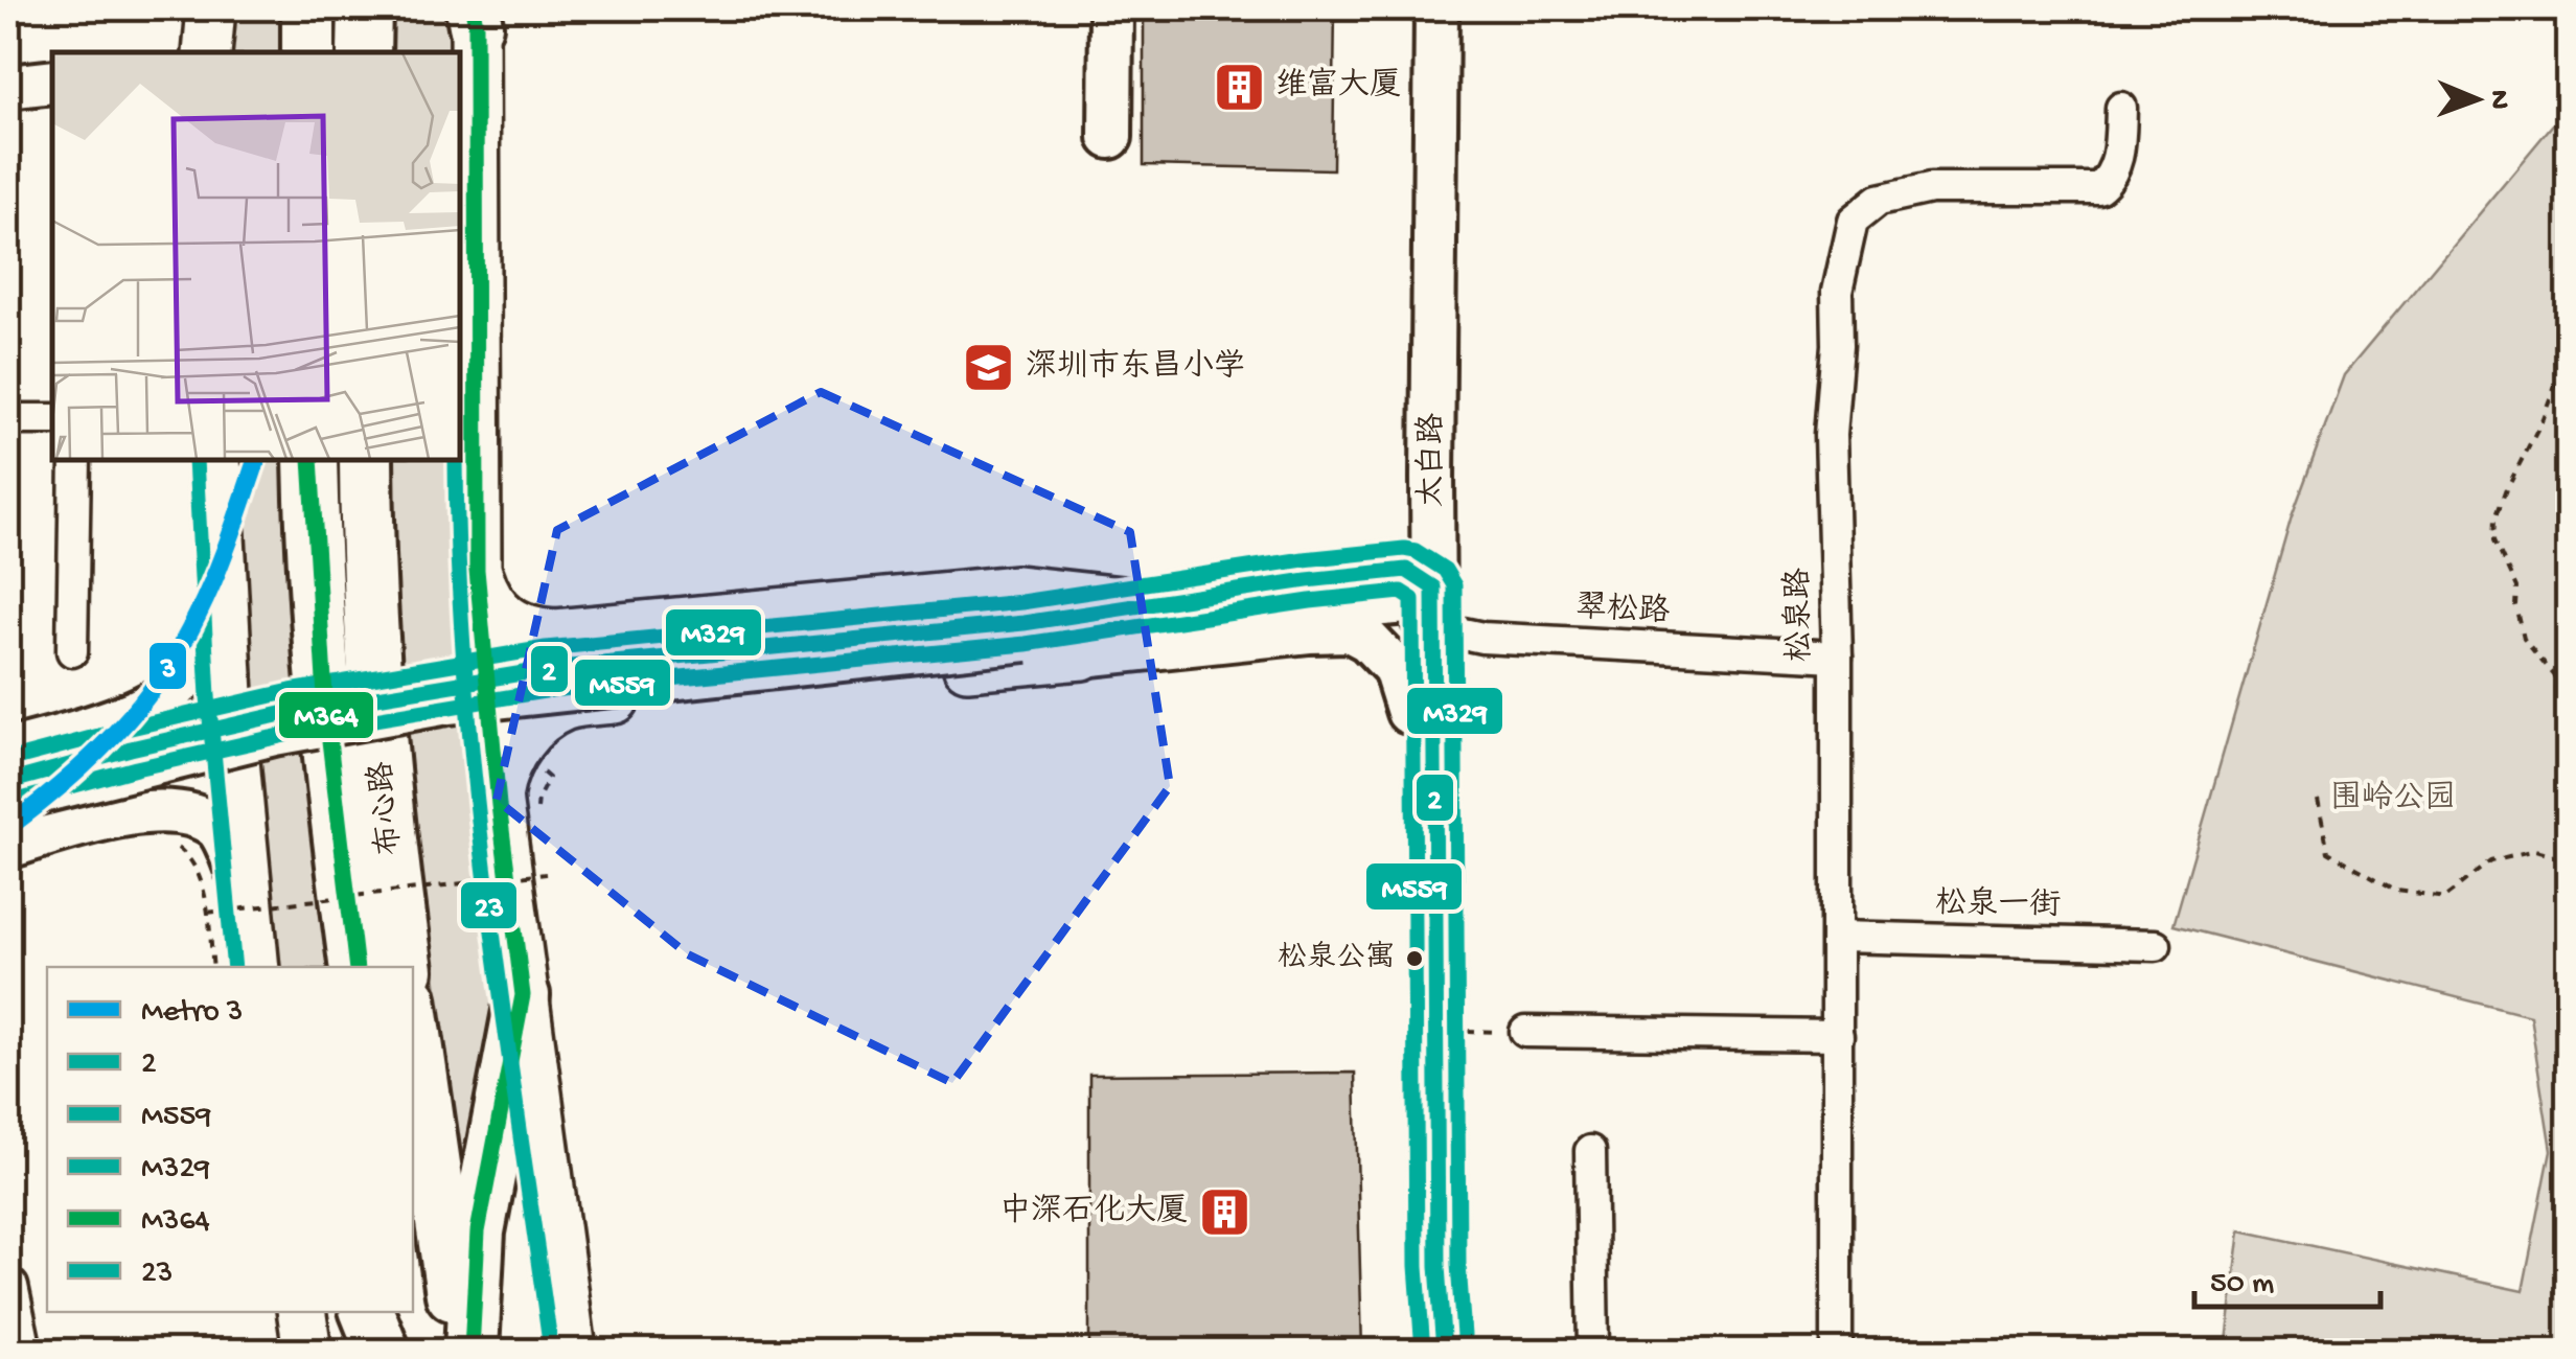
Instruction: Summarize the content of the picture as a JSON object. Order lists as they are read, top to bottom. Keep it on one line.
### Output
{"streets":{"highway":["布心路"],"main road":["太白路"],"street":["翠松路","松泉路","松泉一街"]},"crossings":[["太白路","翠松路"],["翠松路","松泉路"],["松泉路","松泉一街"]],"parks":["围岭公园"],"places":{"building":["维富大厦","中深石化大厦"],"school or university":["深圳市东昌小学"],"other":["松泉公寓"]},"lines":["transit line M364","metro line 3","transit line 23","transit line M329","transit line 2","transit line M559"],"legend":["Metro 3","2","M559","M329","M364","23"],"scale_bar":"50 m","north":"right"}
